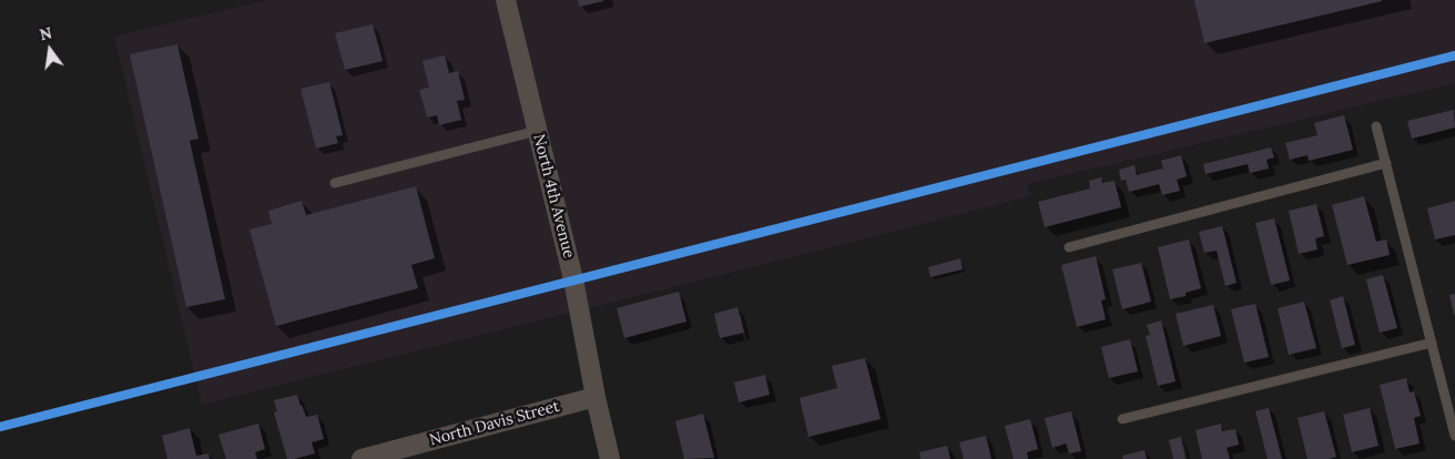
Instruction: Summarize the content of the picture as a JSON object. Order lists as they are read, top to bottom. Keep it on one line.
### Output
{"streets":{"street":["North 4th Avenue","North Davis Street"]},"crossings":[["North 4th Avenue","North Davis Street"]],"north":"top"}
